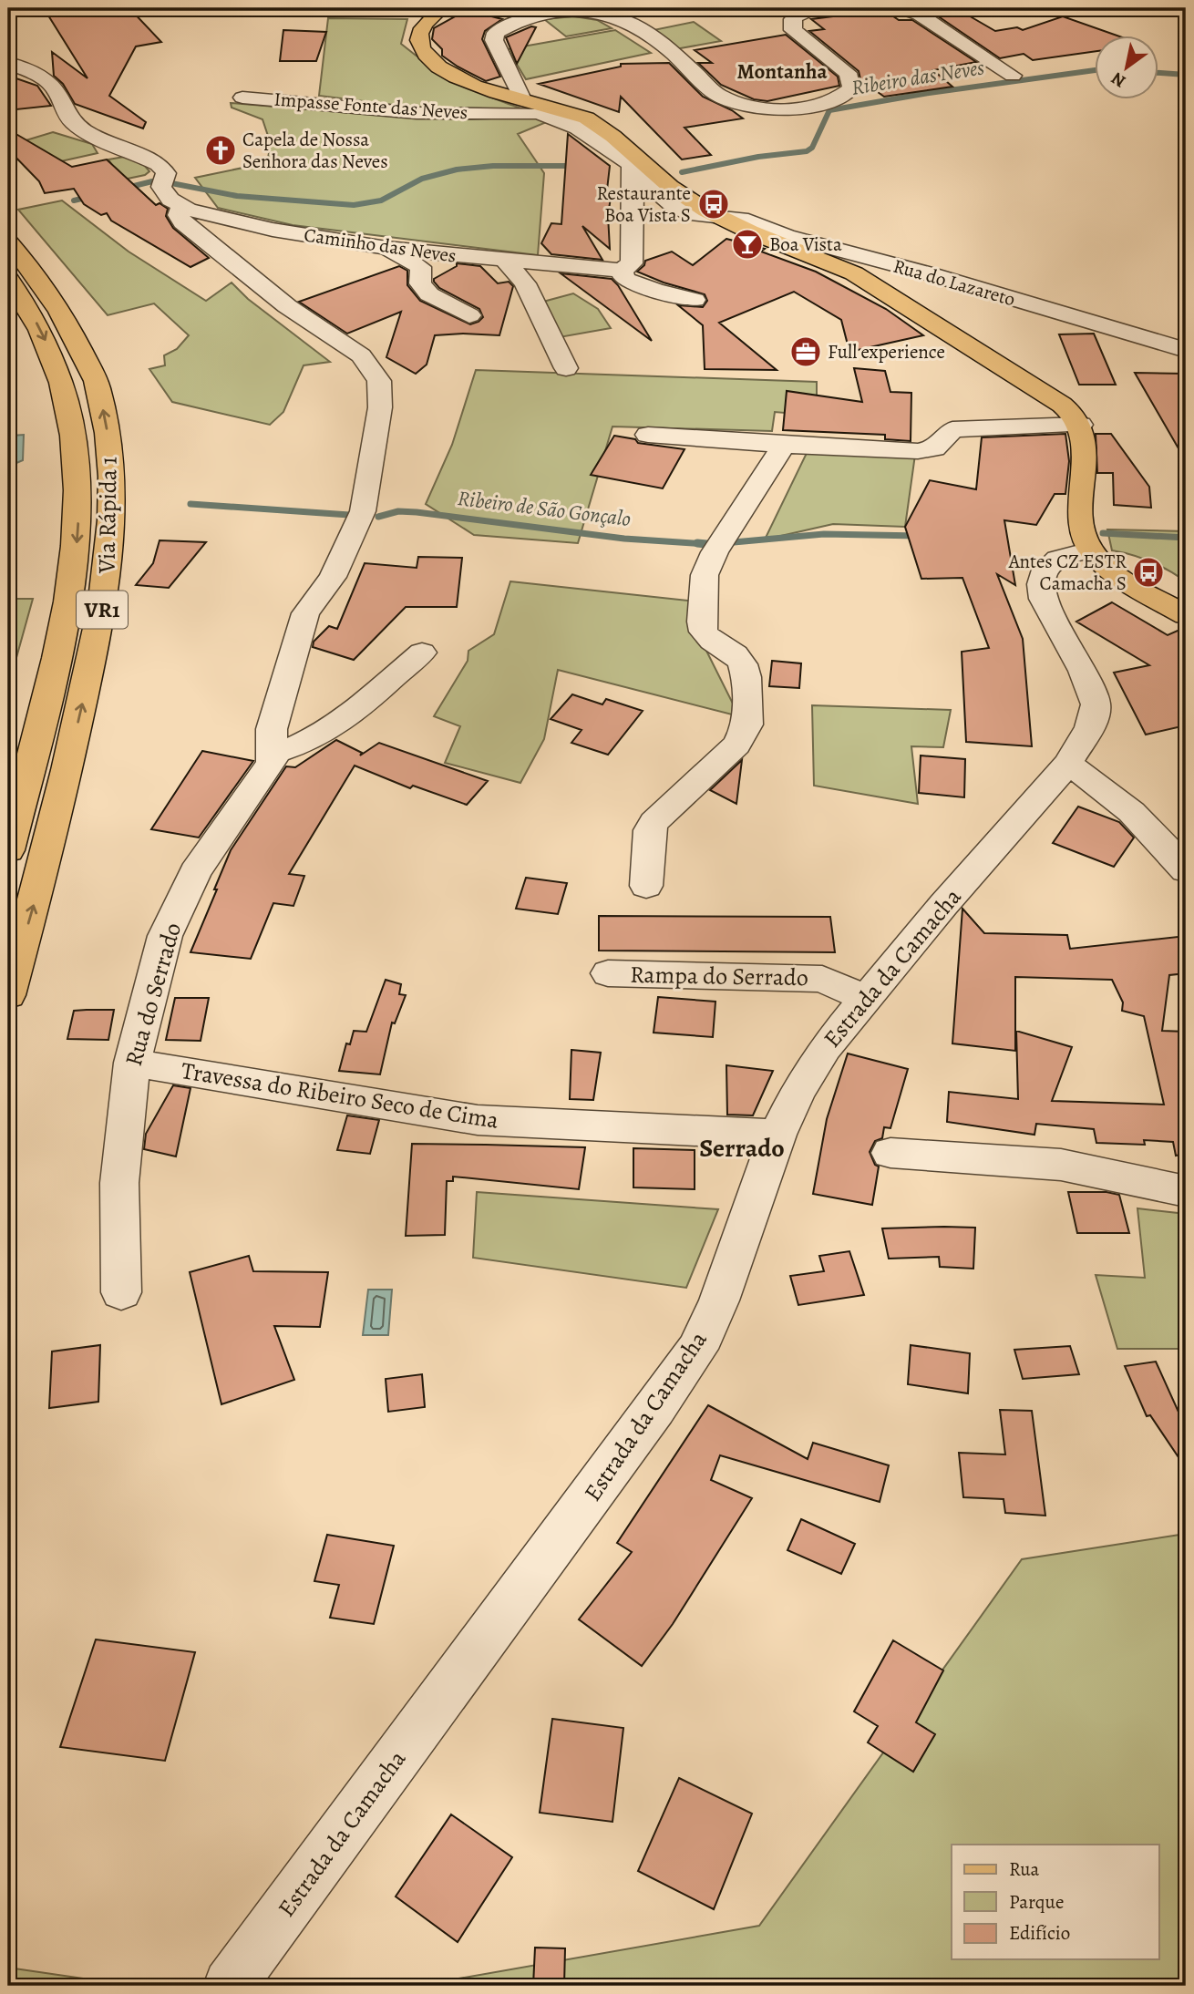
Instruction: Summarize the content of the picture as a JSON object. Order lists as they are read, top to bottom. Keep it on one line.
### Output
{"streets":{"main road":["Via Rápida 1","VR1"],"street":["Impasse Fonte das Neves","Caminho das Neves","Rua do Lazareto","Estrada da Camacha","Rampa do Serrado","Rua do Serrado","Travessa do Ribeiro Seco de Cima"]},"crossings":[["Estrada da Camacha","Rampa do Serrado"],["Estrada da Camacha","Travessa do Ribeiro Seco de Cima"],["Rua do Serrado","Travessa do Ribeiro Seco de Cima"]],"districts":["Montanha","Serrado"],"water":["Ribeiro das Neves","Ribeiro de São Gonçalo"],"places":{"church":["Capela de Nossa Senhora das Neves"],"bus stop":["Restaurante Boa Vista S","Antes CZ ESTR Camacha S"],"bar":["Boa Vista"],"office":["Full experience"]},"legend":["Rua","Parque","Edifício"],"north":"bottom left"}
